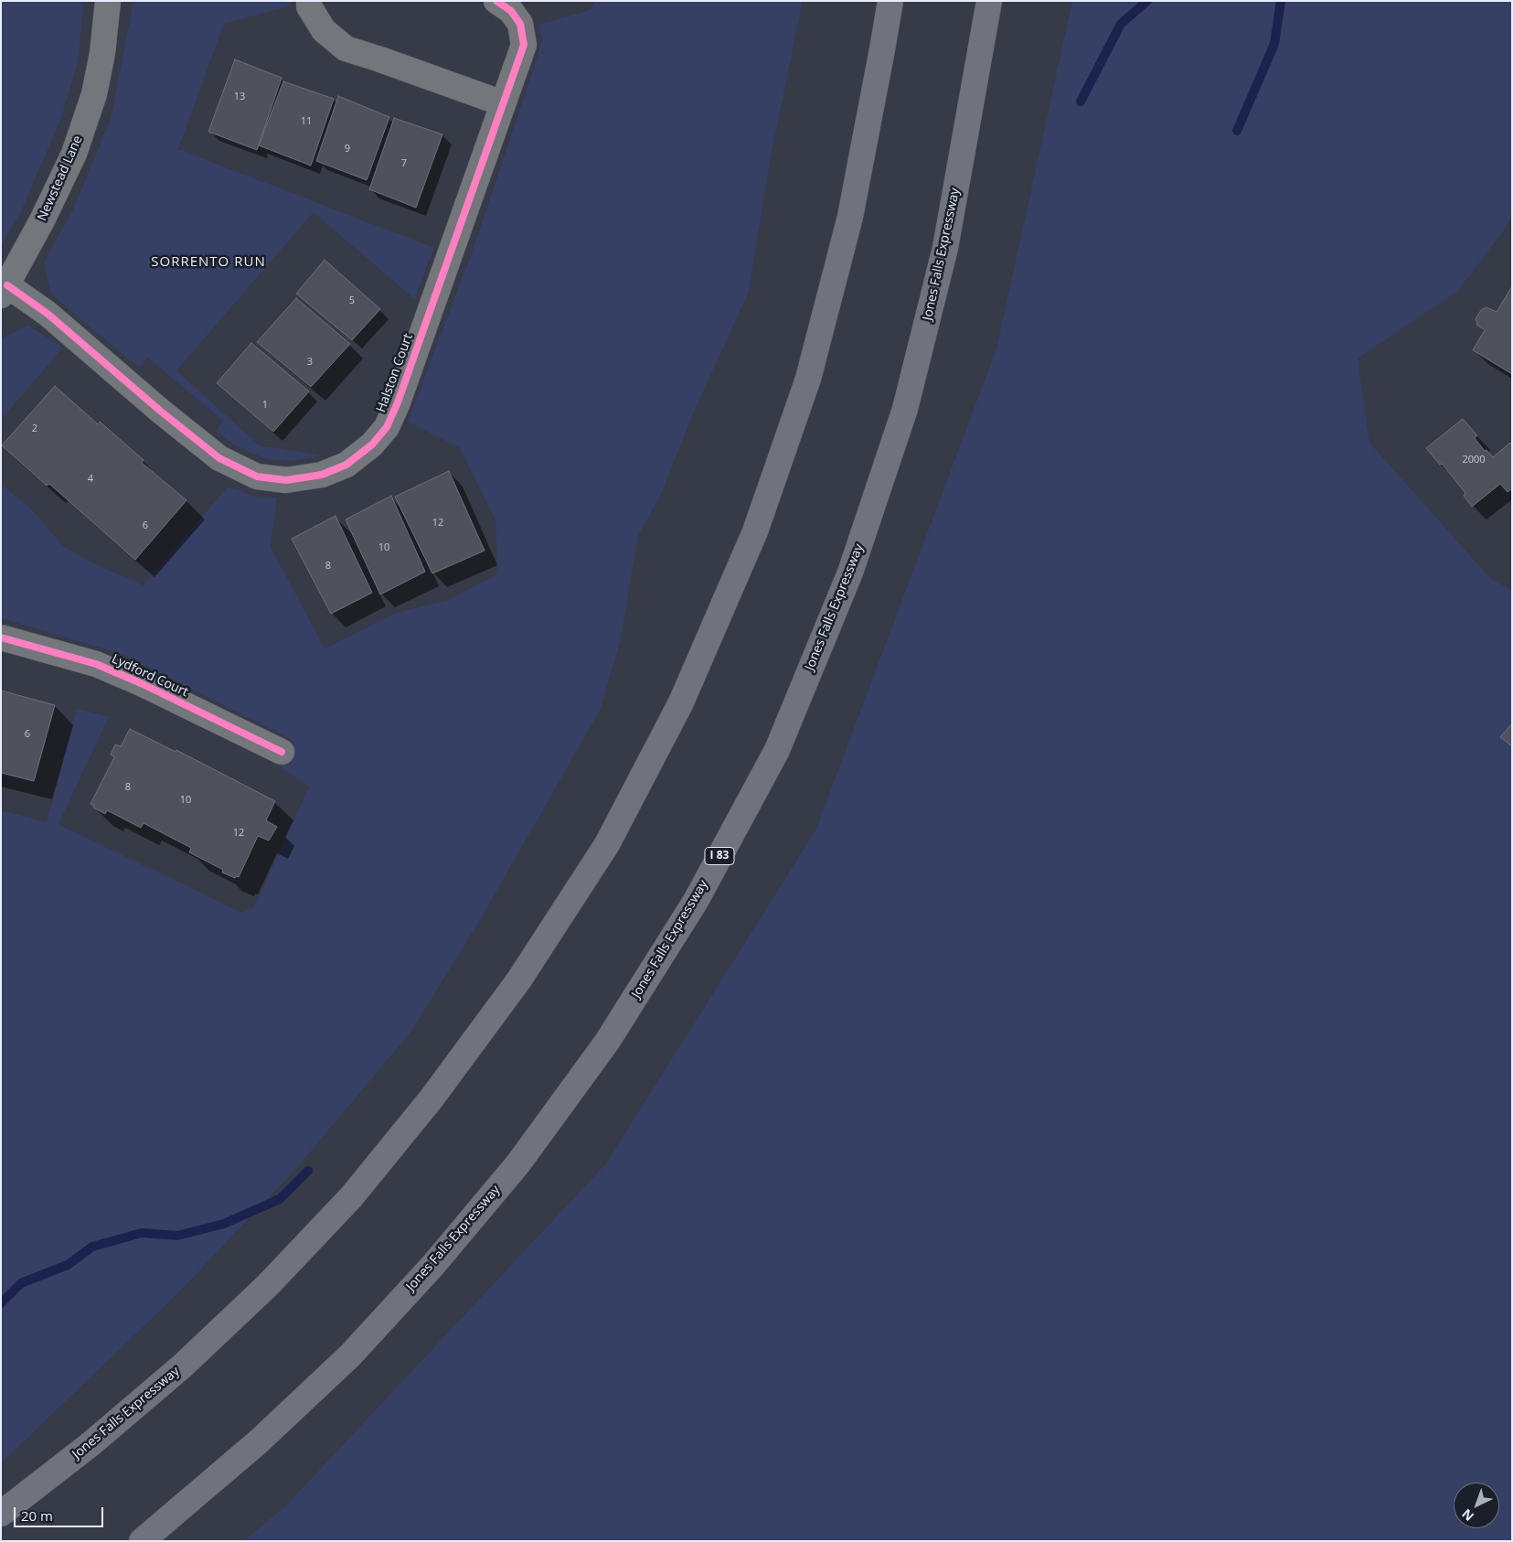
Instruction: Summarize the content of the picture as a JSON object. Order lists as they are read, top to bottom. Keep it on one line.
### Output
{"streets":{"highway":["Jones Falls Expressway","I 83"],"street":["Newstead Lane","Halston Court","Lydford Court"]},"crossings":[["Newstead Lane","Halston Court"]],"districts":["SORRENTO RUN"],"house_numbers":["13","11","9","7","5","3","1","2","2000","4","12","6","10","8","6","8","10","12"],"scale_bar":"20 m","north":"bottom left"}
